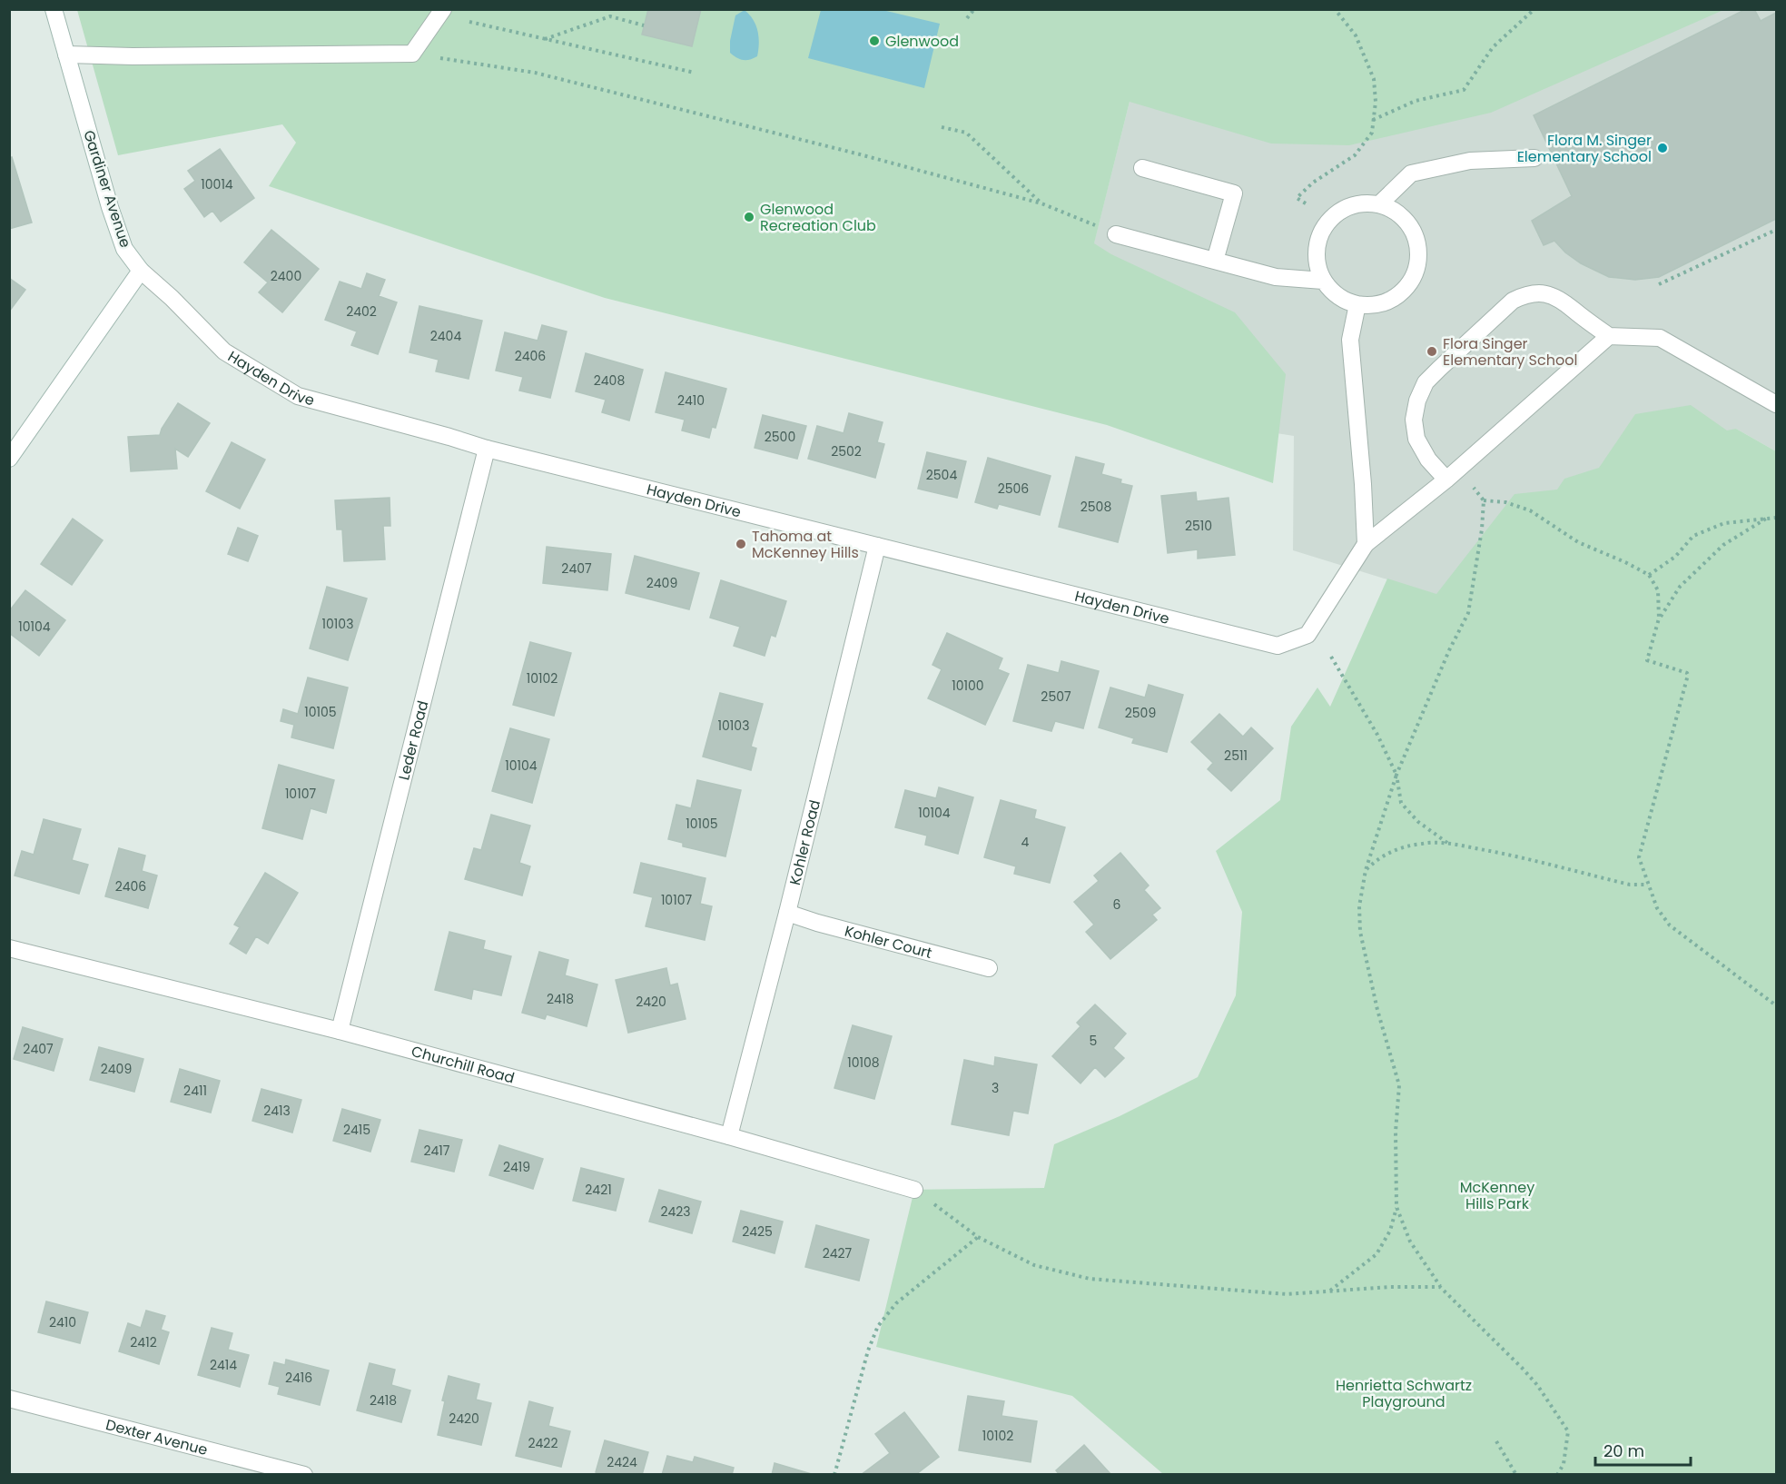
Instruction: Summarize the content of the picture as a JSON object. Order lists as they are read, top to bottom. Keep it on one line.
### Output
{"streets":{"street":["Gardiner Avenue","Hayden Drive","Leder Road","Kohler Road","Kohler Court","Churchill Road","Dexter Avenue"]},"crossings":[["Gardiner Avenue","Hayden Drive"],["Hayden Drive","Leder Road"],["Hayden Drive","Kohler Road"],["Leder Road","Churchill Road"],["Kohler Road","Kohler Court"],["Kohler Road","Churchill Road"]],"parks":["McKenney Hills Park","Henrietta Schwartz Playground"],"places":["Glenwood","Flora M. Singer Elementary School","Glenwood Recreation Club","Flora Singer Elementary School","Tahoma at McKenney Hills"],"house_numbers":["10014","2400","2402","2404","2406","2408","2410","2500","2502","2504","2506","2508","2510","2407","2409","10103","10104","10102","10100","2507","10105","2509","10103","2511","10104","10107","10104","10105","4","2406","10107","6","2418","2420","5","2407","10108","2409","3","2411","2413","2415","2417","2419","2421","2423","2425","2427","2410","2412","2414","2416","2418","2420","10102","2422","2424"],"scale_bar":"20 m"}
